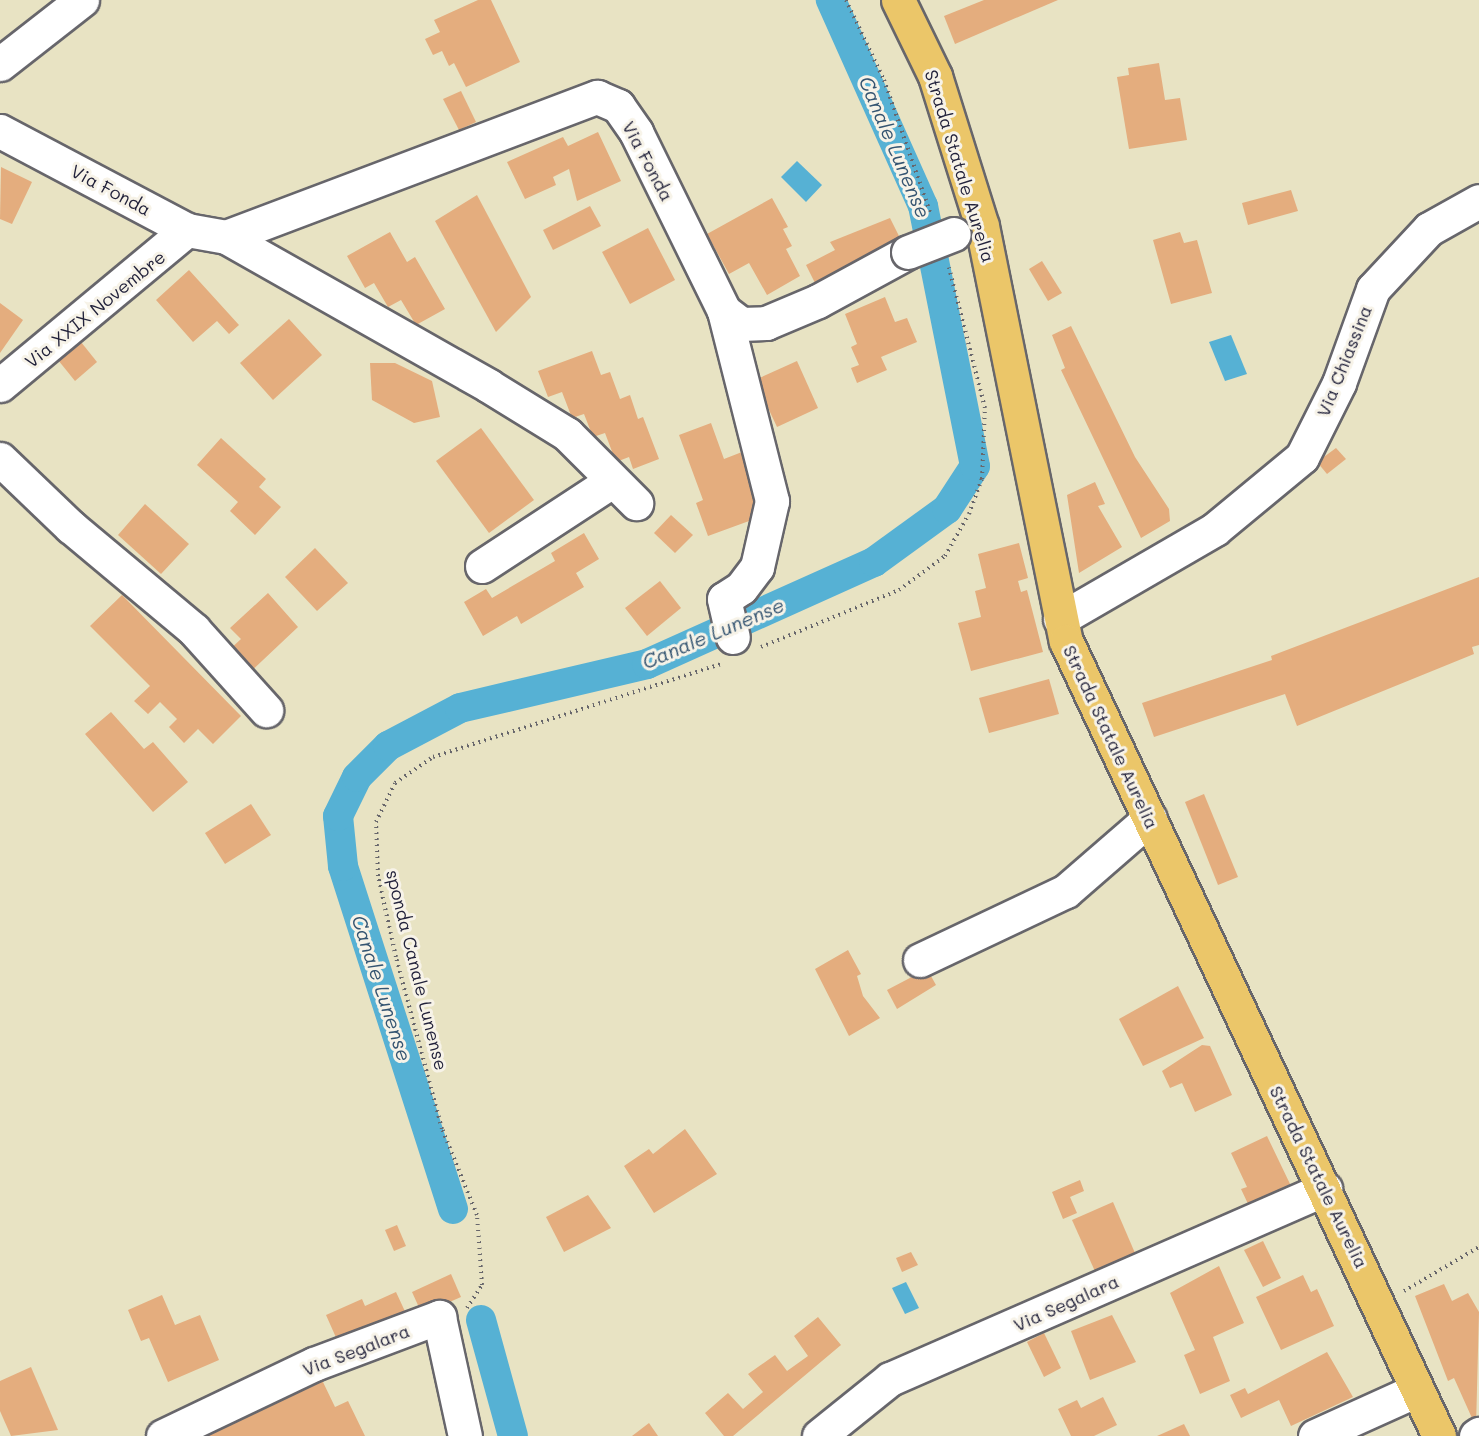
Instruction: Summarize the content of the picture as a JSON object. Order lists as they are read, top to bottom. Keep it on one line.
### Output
{"streets":{"main road":["Strada Statale Aurelia"],"street":["Via Fonda","Via XXIX Novembre","Via Chiassina","Via Segalara"],"path":["sponda Canale Lunense"]},"crossings":[["Via Fonda","Via XXIX Novembre"],["Via Fonda","sponda Canale Lunense"],["Strada Statale Aurelia","Via Chiassina"],["Strada Statale Aurelia","sponda Canale Lunense"],["Strada Statale Aurelia","Via Segalara"]],"water":["Canale Lunense"]}
